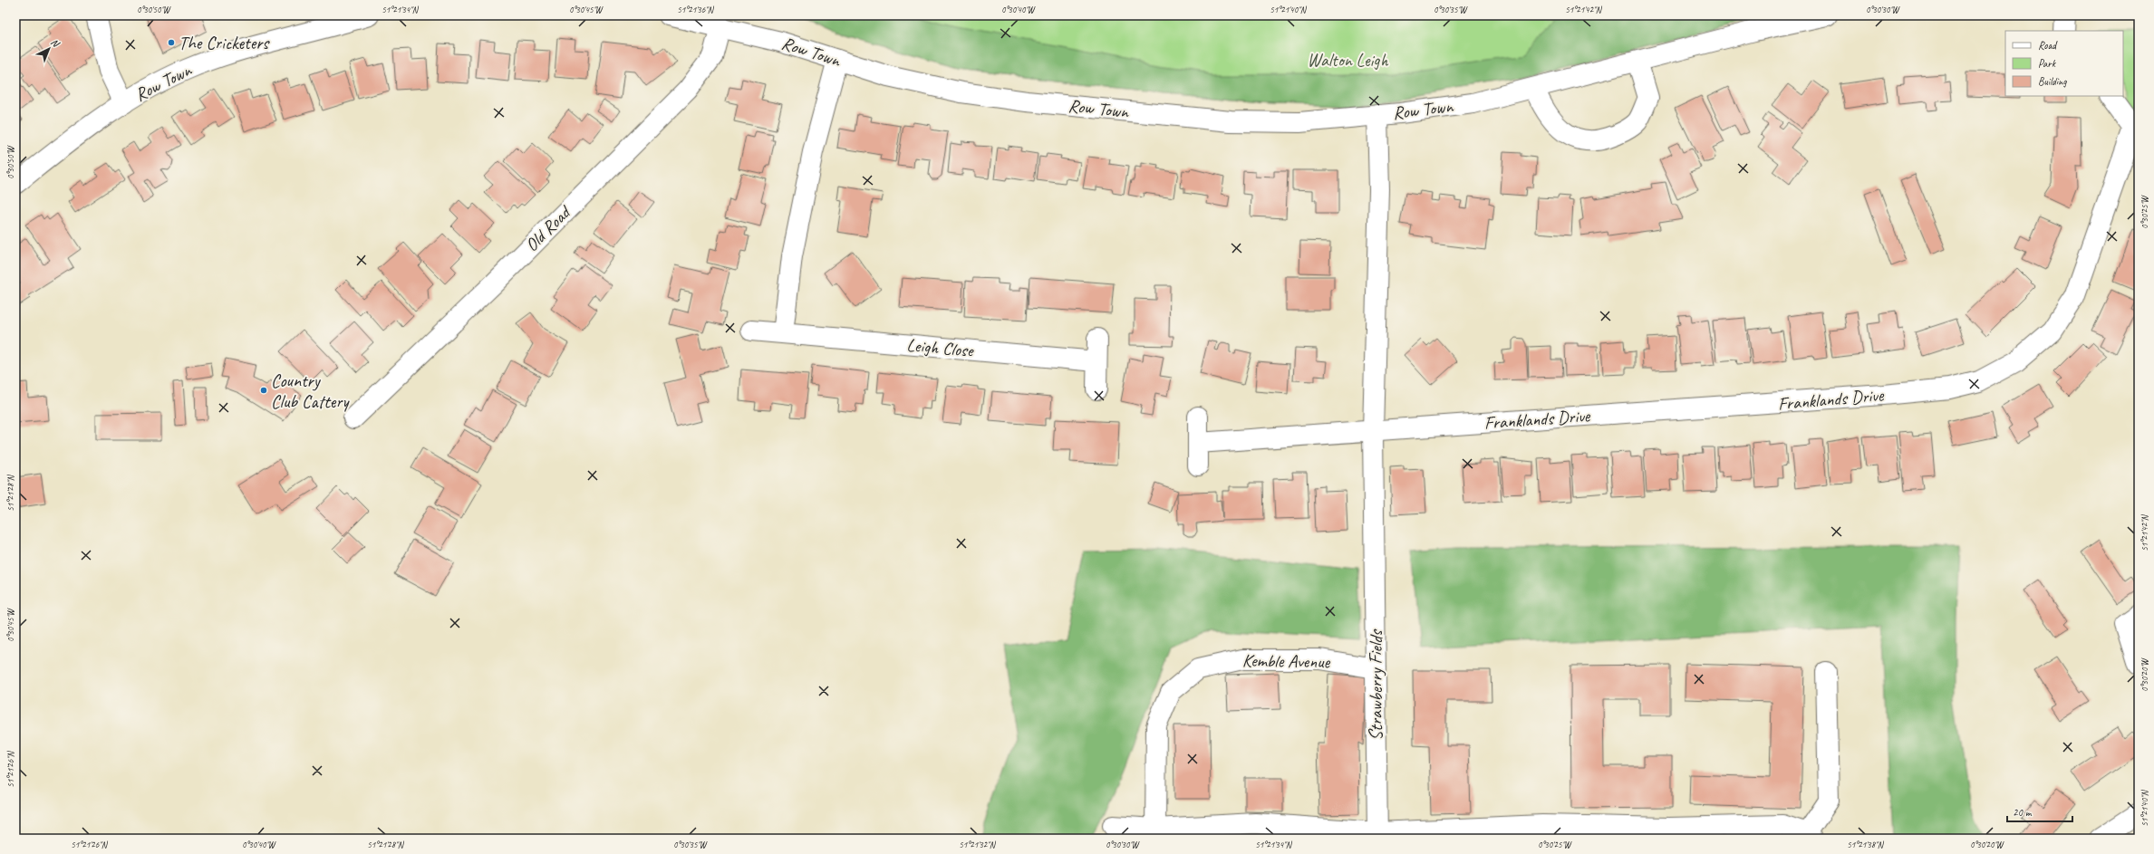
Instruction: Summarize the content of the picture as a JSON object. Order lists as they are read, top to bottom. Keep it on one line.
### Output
{"streets":{"street":["Row Town","Old Road","Leigh Close","Franklands Drive","Kemble Avenue","Strawberry Fields"]},"crossings":[["Row Town","Old Road"],["Franklands Drive","Strawberry Fields"],["Kemble Avenue","Strawberry Fields"]],"parks":["Walton Leigh"],"places":["The Cricketers","Country Club Cattery"],"legend":["Road","Park","Building"],"scale_bar":"20 m","north":"top right","coordinates":["0°30'50\"W","51°21'34\"N","0°30'45\"W","51°21'36\"N","0°30'40\"W","51°21'40\"N","0°30'35\"W","51°21'42\"N","0°30'30\"W","0°30'25\"W","51°21'28\"N","0°30'20\"W","51°21'26\"N","51°21'32\"N","51°21'38\"N"]}
